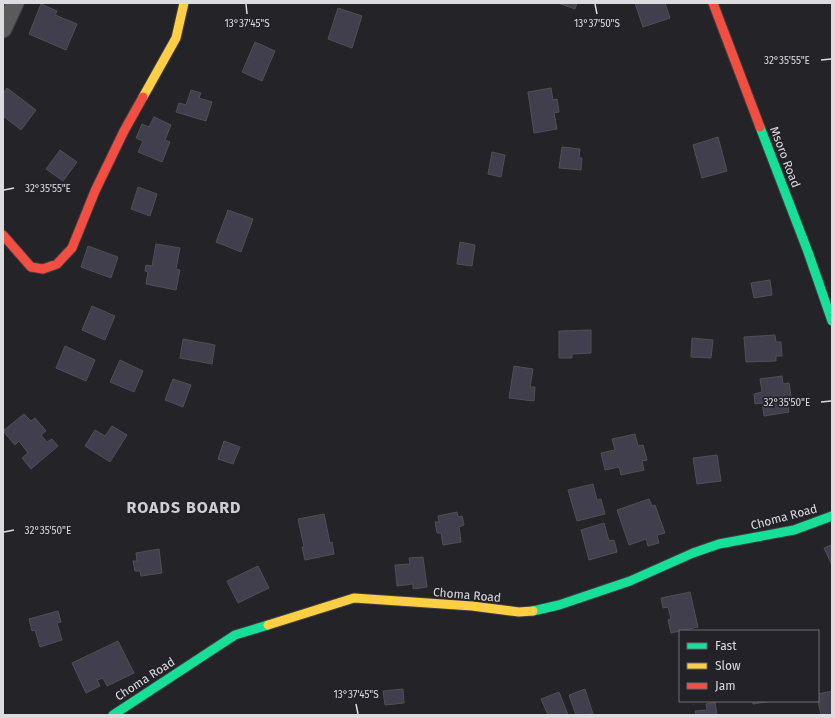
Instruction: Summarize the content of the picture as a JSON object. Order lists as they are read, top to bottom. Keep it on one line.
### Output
{"streets":{"street":["Msoro Road","Choma Road"]},"districts":["ROADS BOARD"],"legend":["Fast","Slow","Jam"],"coordinates":["13°37'45\"S","13°37'50\"S","32°35'55\"E","32°35'50\"E"]}
